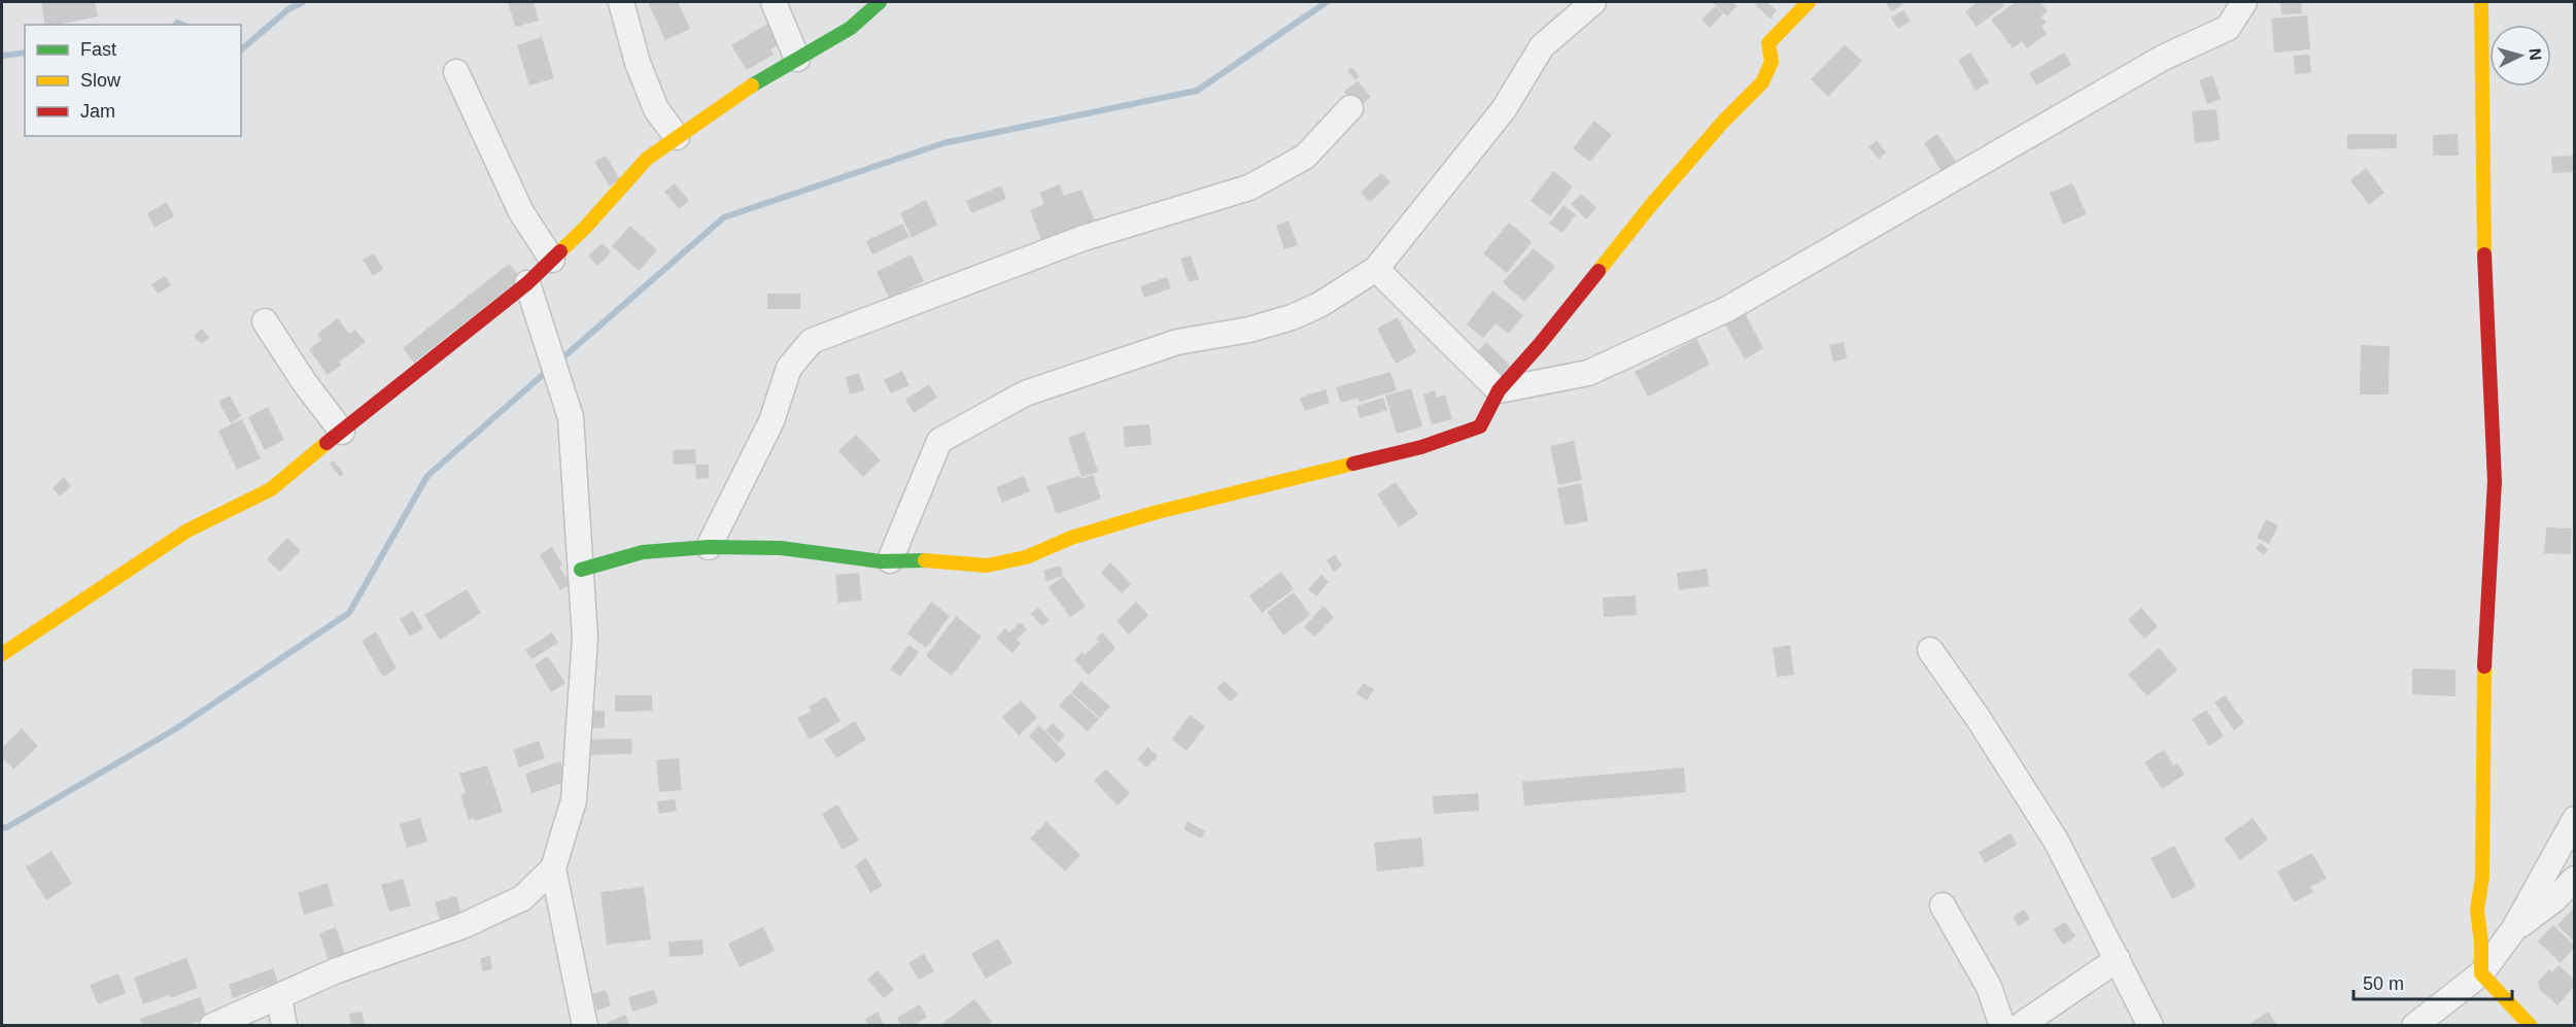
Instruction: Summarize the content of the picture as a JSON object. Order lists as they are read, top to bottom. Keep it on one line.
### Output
{"legend":["Fast","Slow","Jam"],"scale_bar":"50 m","north":"right"}
